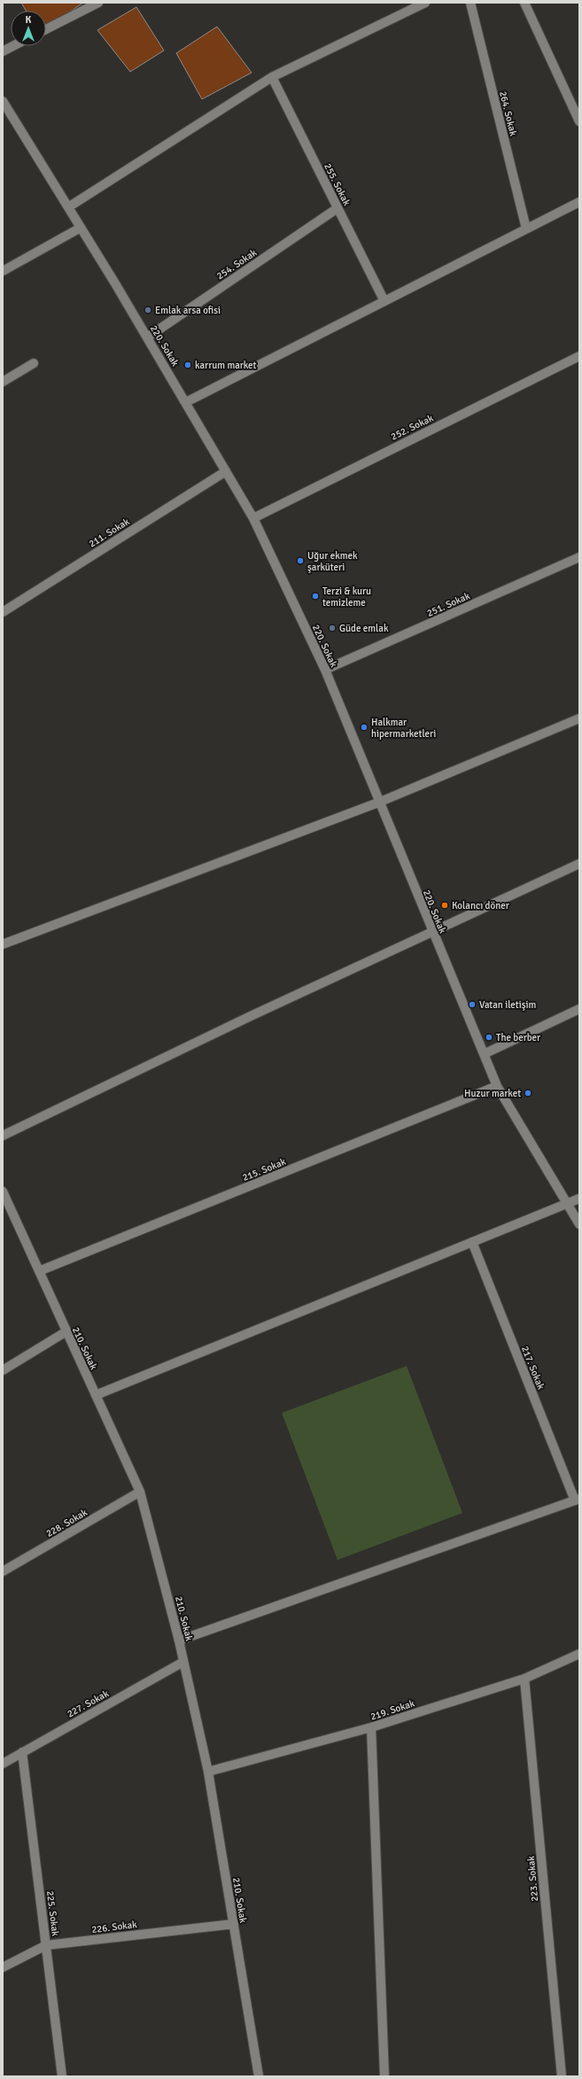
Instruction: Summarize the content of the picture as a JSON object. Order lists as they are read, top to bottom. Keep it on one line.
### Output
{"streets":{"street":["264. Sokak","255. Sokak","254. Sokak","220. Sokak","252. Sokak","211. Sokak","251. Sokak","215. Sokak","210. Sokak","217. Sokak","228. Sokak","227. Sokak","219. Sokak","223. Sokak","225. Sokak","226. Sokak"]},"crossings":[["255. Sokak","254. Sokak"],["254. Sokak","220. Sokak"],["220. Sokak","252. Sokak"],["220. Sokak","211. Sokak"],["220. Sokak","251. Sokak"],["220. Sokak","215. Sokak"],["215. Sokak","210. Sokak"],["210. Sokak","228. Sokak"],["210. Sokak","227. Sokak"],["210. Sokak","219. Sokak"],["210. Sokak","226. Sokak"],["227. Sokak","225. Sokak"],["219. Sokak","223. Sokak"],["225. Sokak","226. Sokak"]],"places":["Emlak arsa ofisi","karrum market","Uğur ekmek şarküteri","Terzi & kuru temizleme","Güde emlak","Halkmar hipermarketleri","Kolancı döner","Vatan iletişim","The berber","Huzur market"],"north":"top"}
